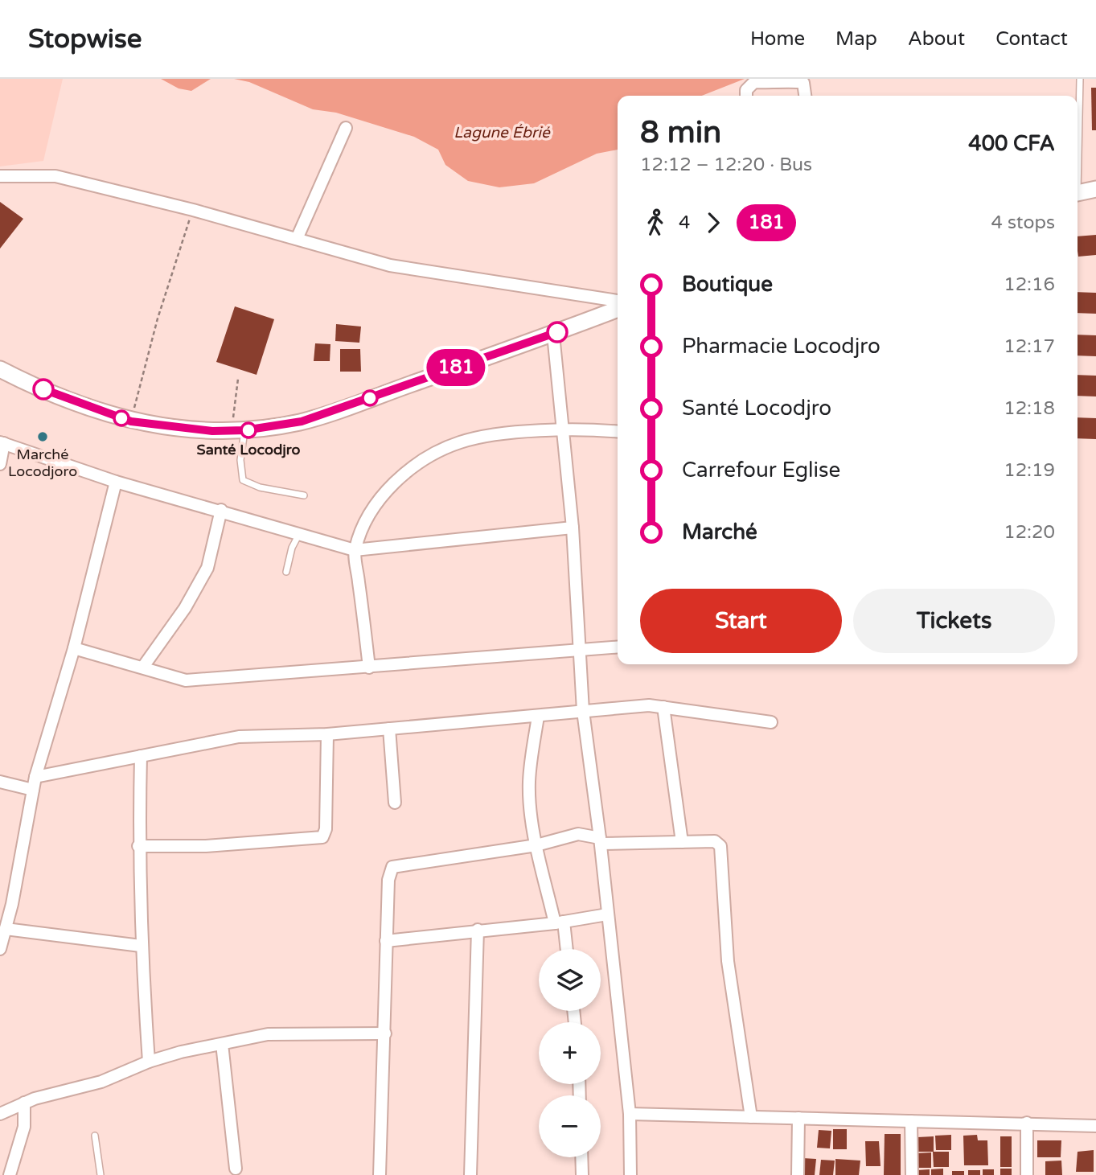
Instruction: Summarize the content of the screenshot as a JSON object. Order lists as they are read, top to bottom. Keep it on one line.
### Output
{"water":["Lagune Ébrié"],"places":["Santé Locodjro","Marché Locodjoro"],"lines":["bus line 181"],"page":{"header":"Stopwise","nav":["Home","Map","About","Contact"],"on_map":"181","heading":["8 min","12:12 – 12:20 · Bus","400 CFA"],"legs":["4","181","4 stops"],"list":[{"name":"Boutique","value":"12:16"},{"name":"Pharmacie Locodjro","value":"12:17"},{"name":"Santé Locodjro","value":"12:18"},{"name":"Carrefour Eglise","value":"12:19"},{"name":"Marché","value":"12:20"}],"buttons":["Start","Tickets"],"map_buttons":["+","−"]}}
